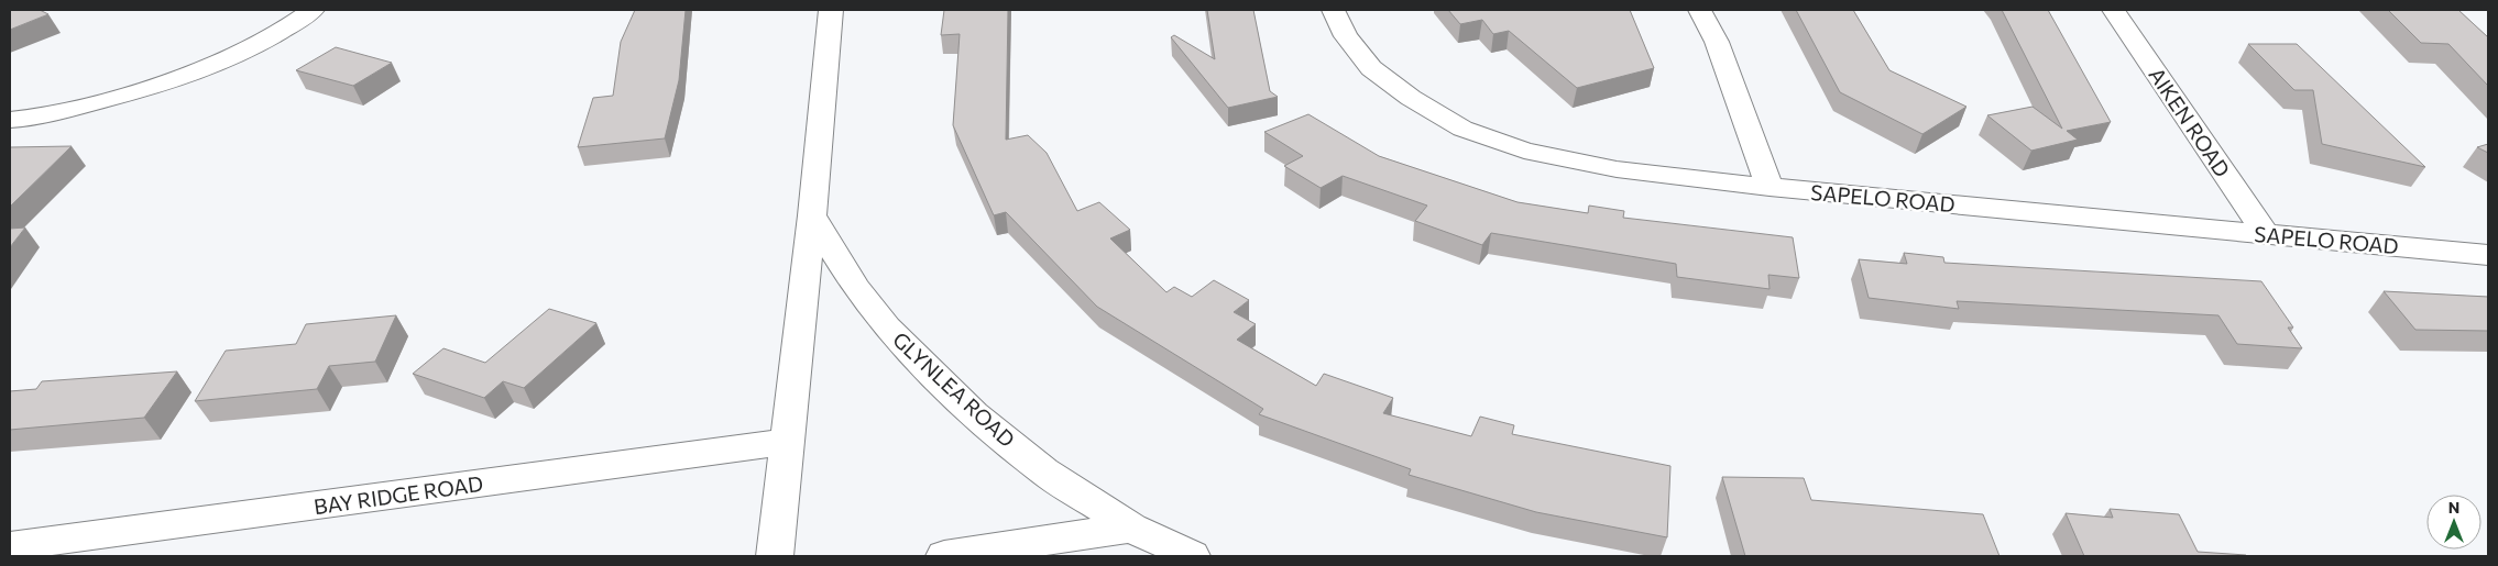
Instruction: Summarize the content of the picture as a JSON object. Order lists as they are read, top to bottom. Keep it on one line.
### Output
{"streets":{"street":["AIKEN ROAD","SAPELO ROAD","GLYNLEA ROAD","BAY RIDGE ROAD"]},"crossings":[["AIKEN ROAD","SAPELO ROAD"]],"north":"top"}
